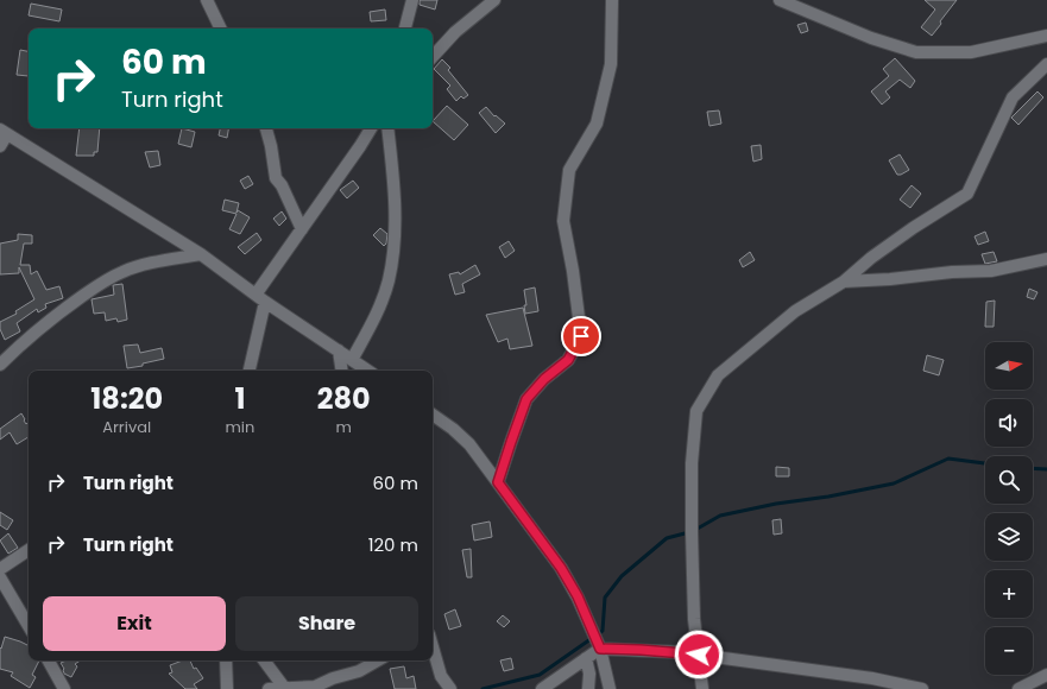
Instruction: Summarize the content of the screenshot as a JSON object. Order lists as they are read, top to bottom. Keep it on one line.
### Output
{"north":"right","page":{"turn":["60 m","Turn right"],"map_buttons":["+","−"],"eta":["18:20","Arrival","1","min","280","m"],"list":[{"name":"Turn right","value":"60 m"},{"name":"Turn right","value":"120 m"}],"buttons":["Exit","Share"]}}
